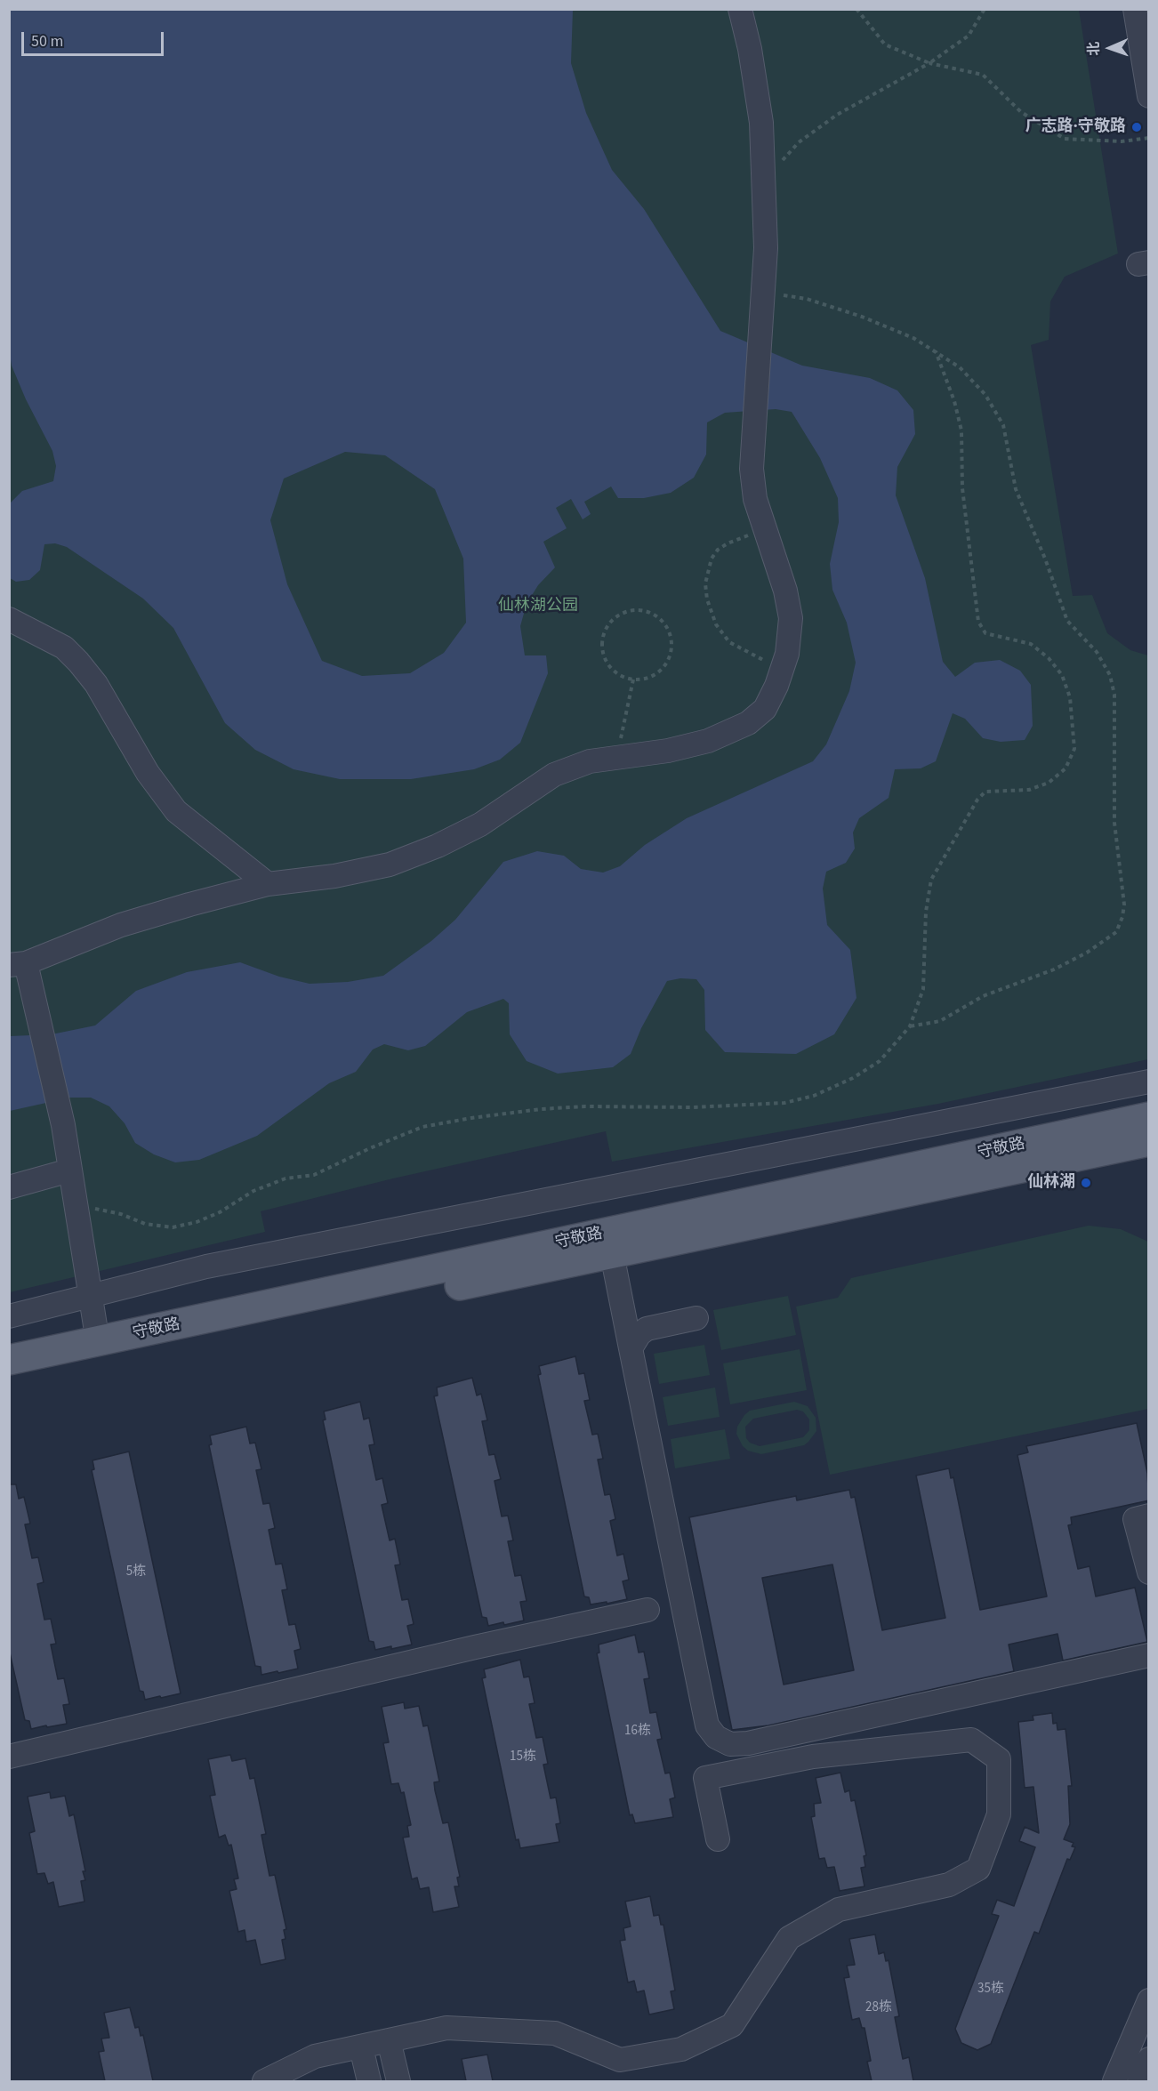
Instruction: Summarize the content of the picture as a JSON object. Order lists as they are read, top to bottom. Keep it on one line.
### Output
{"streets":{"main road":["守敬路"]},"parks":["仙林湖公园"],"places":["广志路·守敬路","仙林湖"],"house_numbers":["5栋","16栋","15栋","35栋","28栋"],"scale_bar":"50 m","north":"left"}
